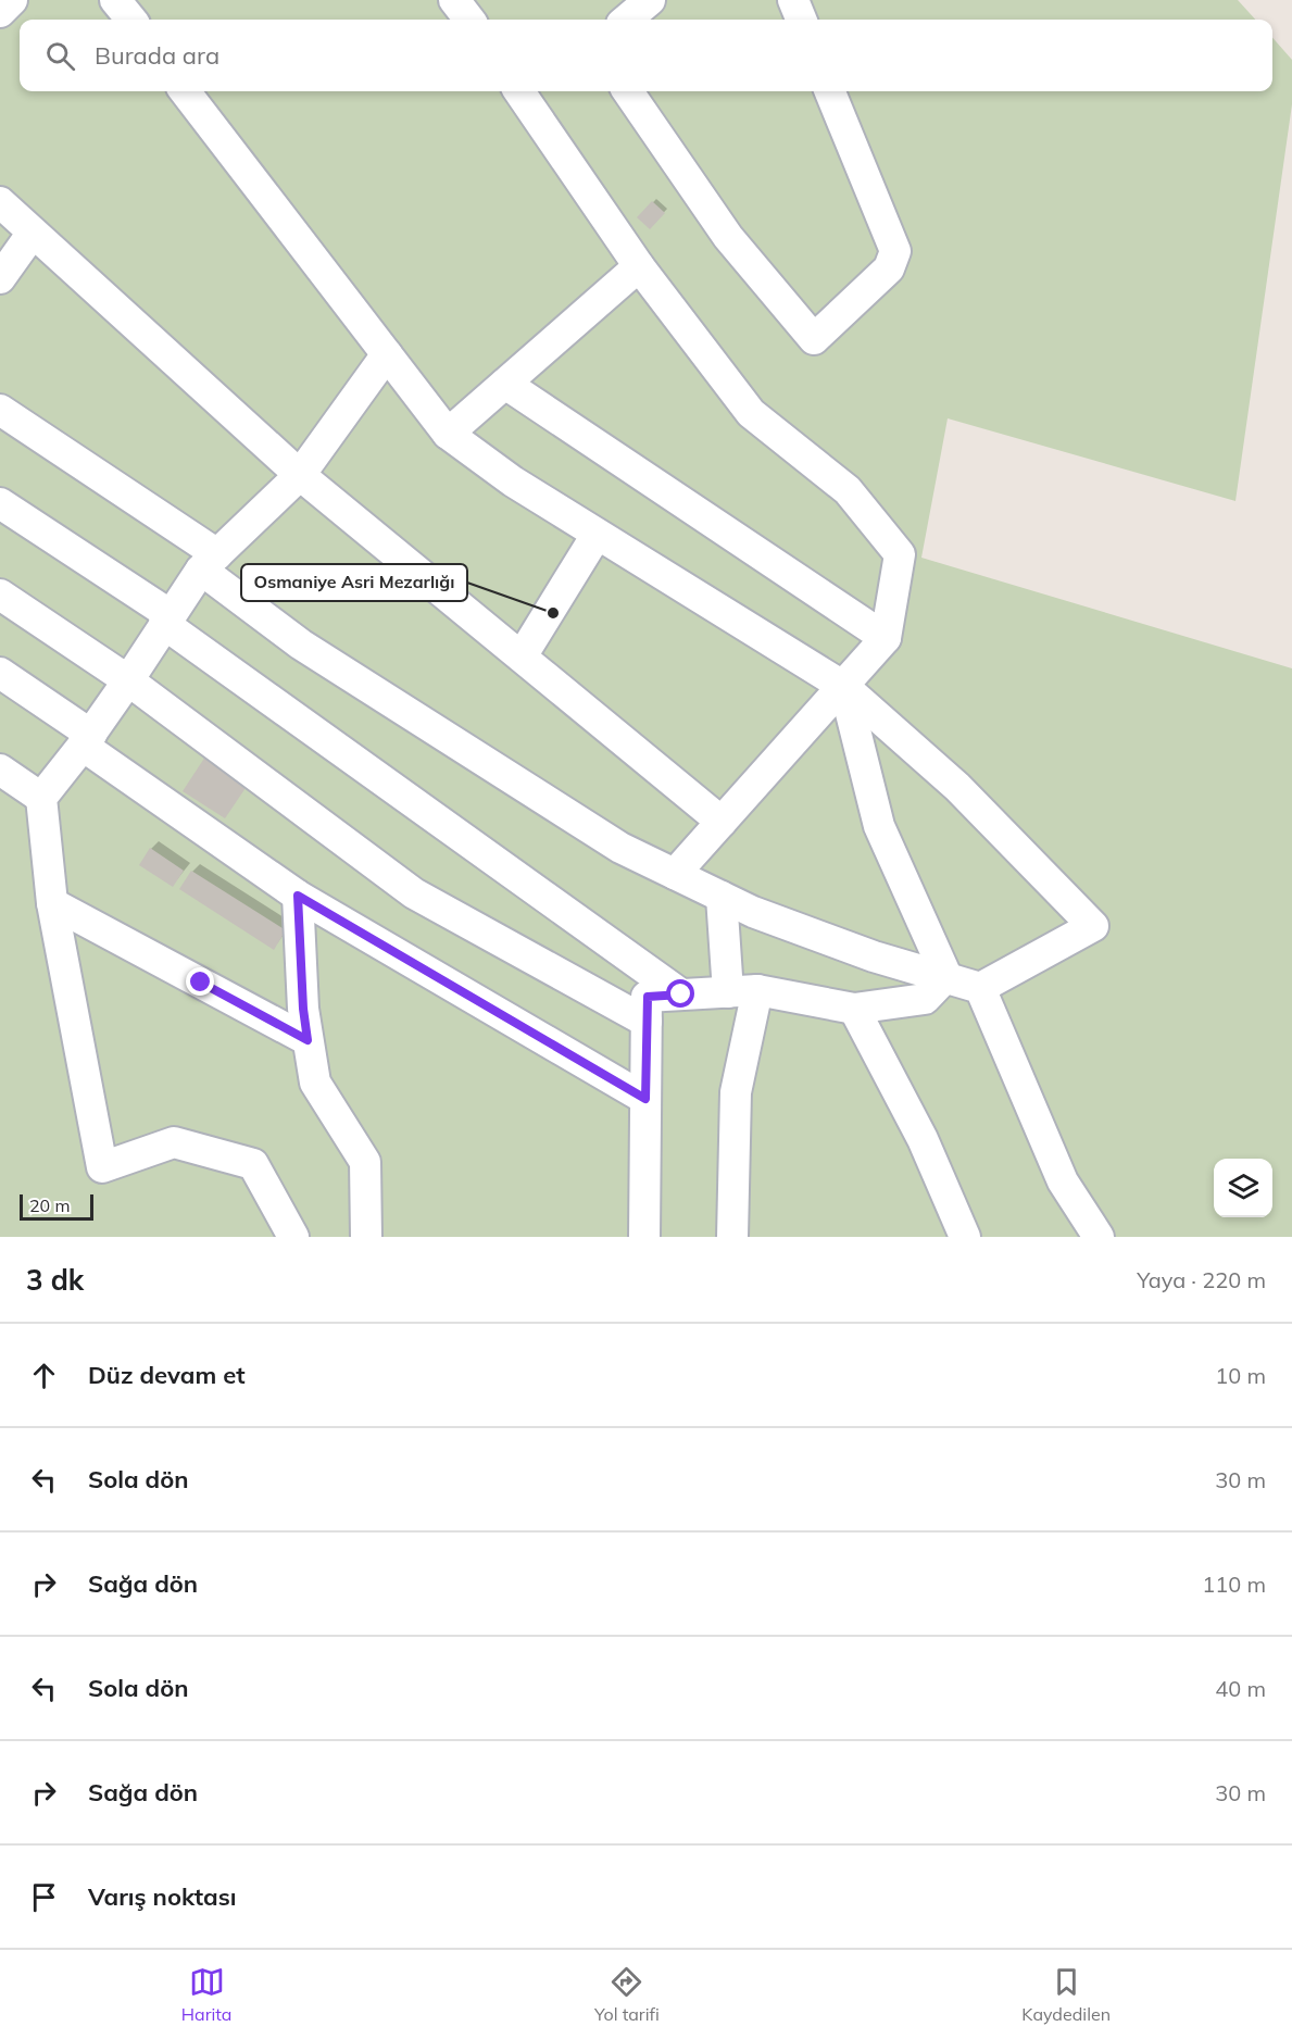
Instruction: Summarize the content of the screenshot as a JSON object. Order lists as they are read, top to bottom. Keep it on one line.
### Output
{"places":["Osmaniye Asri Mezarlığı"],"scale_bar":"20 m","page":{"search":"Burada ara","scale":"20 m","heading":["3 dk","Yaya · 220 m"],"list":[["Düz devam et","10 m"],["Sola dön","30 m"],["Sağa dön","110 m"],["Sola dön","40 m"],["Sağa dön","30 m"],"Varış noktası"],"nav":["Harita","Yol tarifi","Kaydedilen"]}}
